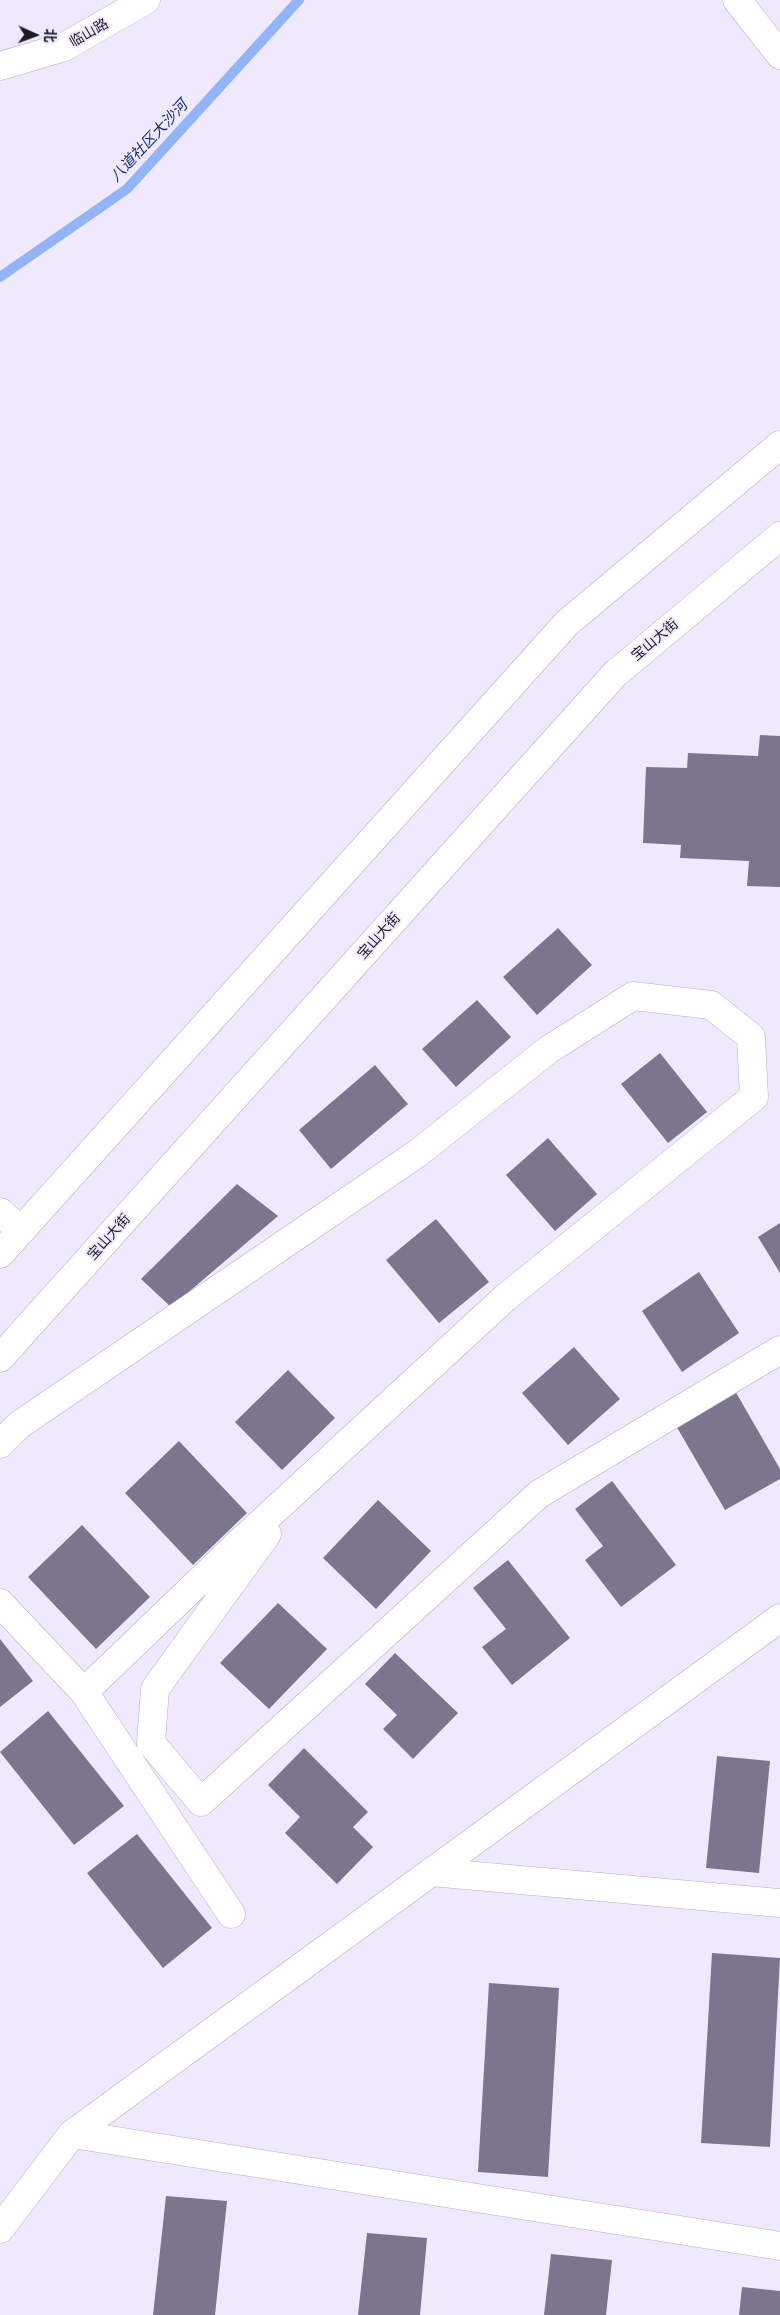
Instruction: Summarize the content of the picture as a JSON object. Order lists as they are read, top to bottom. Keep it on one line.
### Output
{"streets":{"street":["临山路","宝山大街"]},"water":["八道社区大沙河"],"north":"right"}
